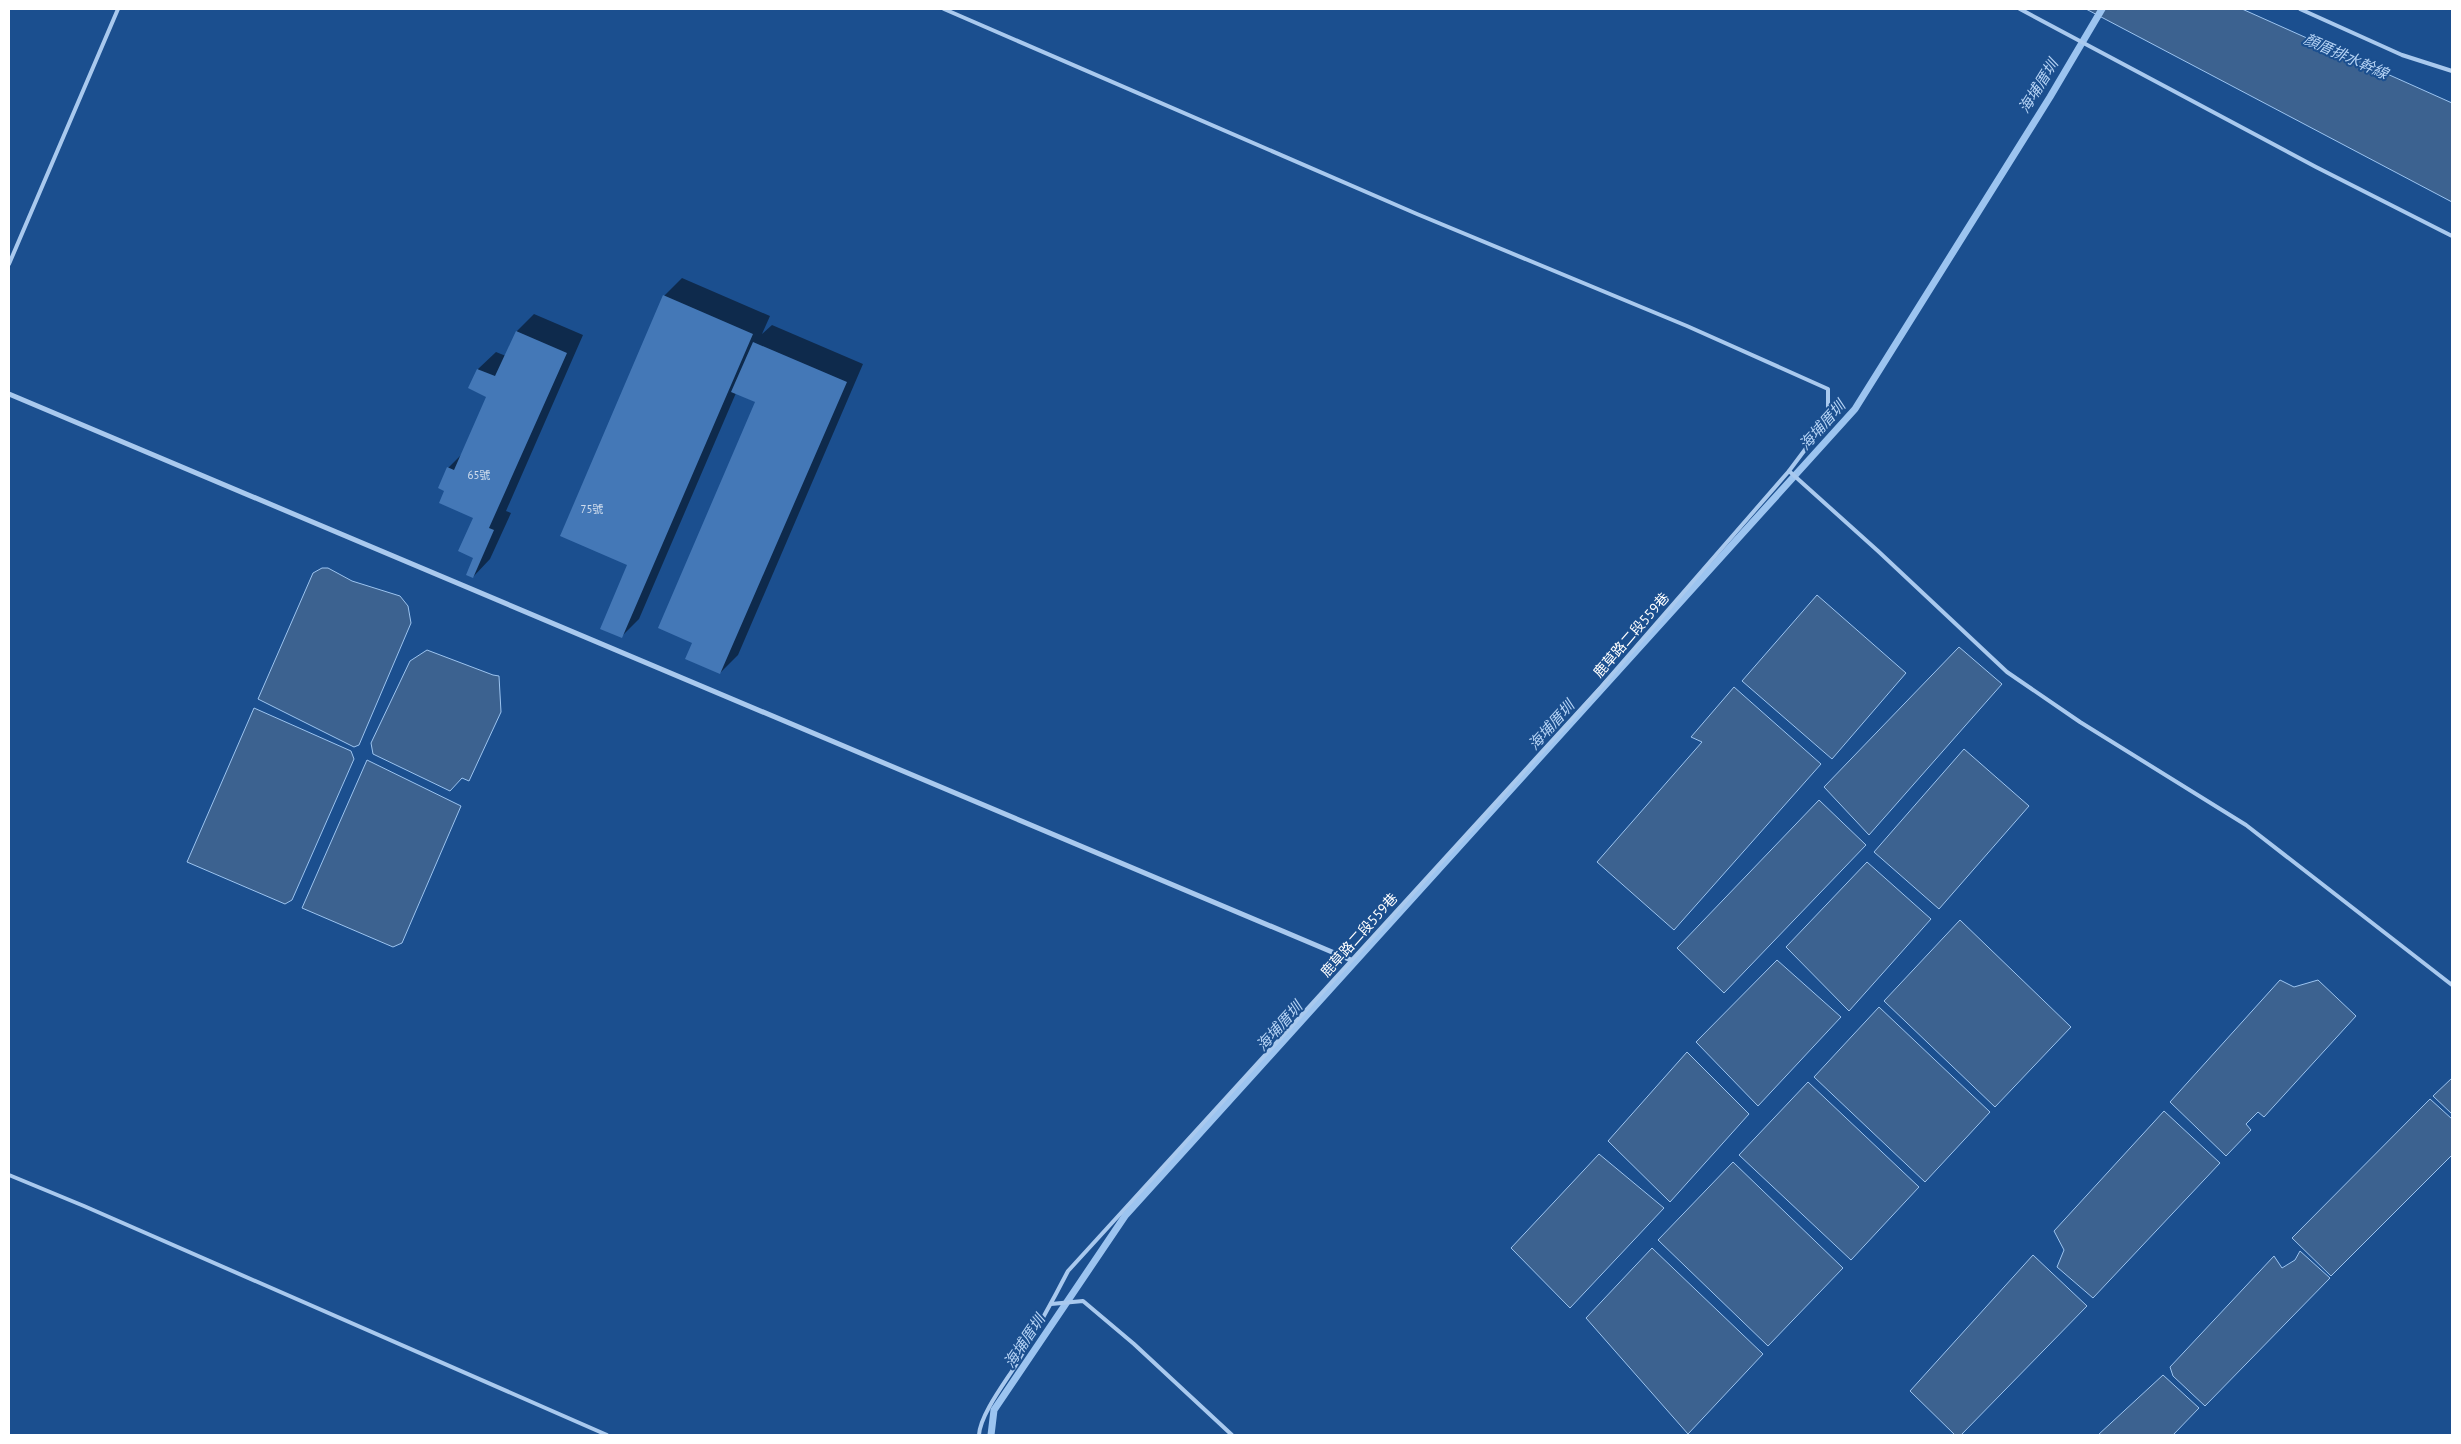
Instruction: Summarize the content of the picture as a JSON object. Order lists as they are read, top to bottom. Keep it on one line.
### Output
{"streets":{"lane":["鹿草路二段559巷"]},"water":["顏厝排水幹線","海埔厝圳"],"house_numbers":["65號","75號"]}
